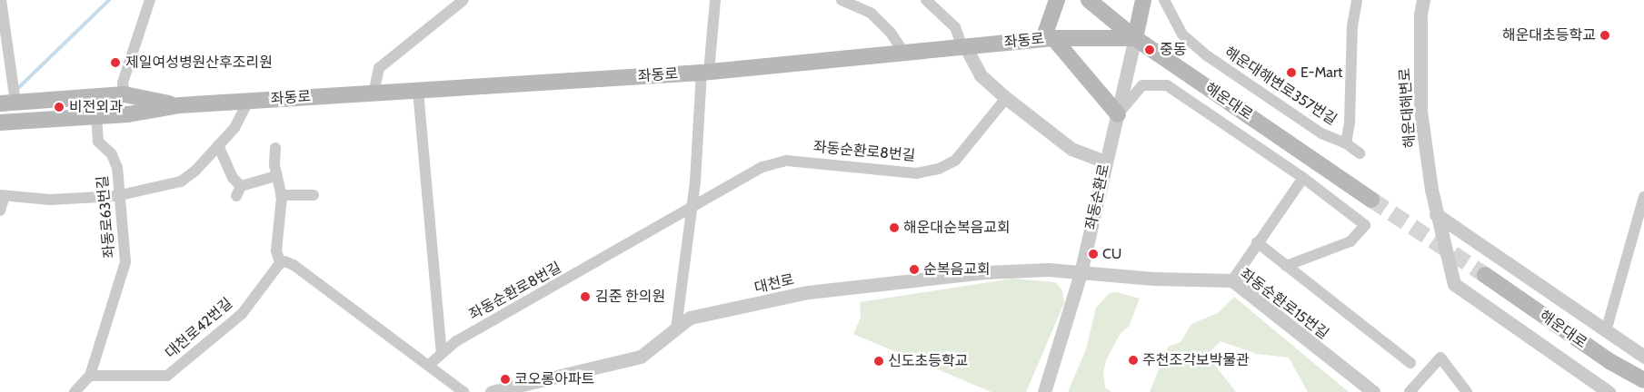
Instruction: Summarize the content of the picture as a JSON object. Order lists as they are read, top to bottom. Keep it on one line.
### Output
{"streets":{"main road":["좌동로","해운대로","좌동순환로"],"street":["해운대해변로357번길","해운대해변로","좌동순환로8번길","좌동로63번길","대천로","좌동순환로15번길","대천로42번길"]},"crossings":[["좌동로","해운대로"],["좌동로","좌동순환로"],["좌동로","좌동로63번길"],["해운대로","좌동순환로"],["좌동순환로","대천로"],["좌동순환로","좌동순환로15번길"],["좌동로63번길","대천로42번길"],["대천로","좌동순환로15번길"]],"places":["해운대초등학교","중동","제일여성병원산후조리원","E-Mart","비전외과","해운대순복음교회","CU","순복음교회","김준 한의원","주천조각보박물관","신도초등학교","코오롱아파트"]}
